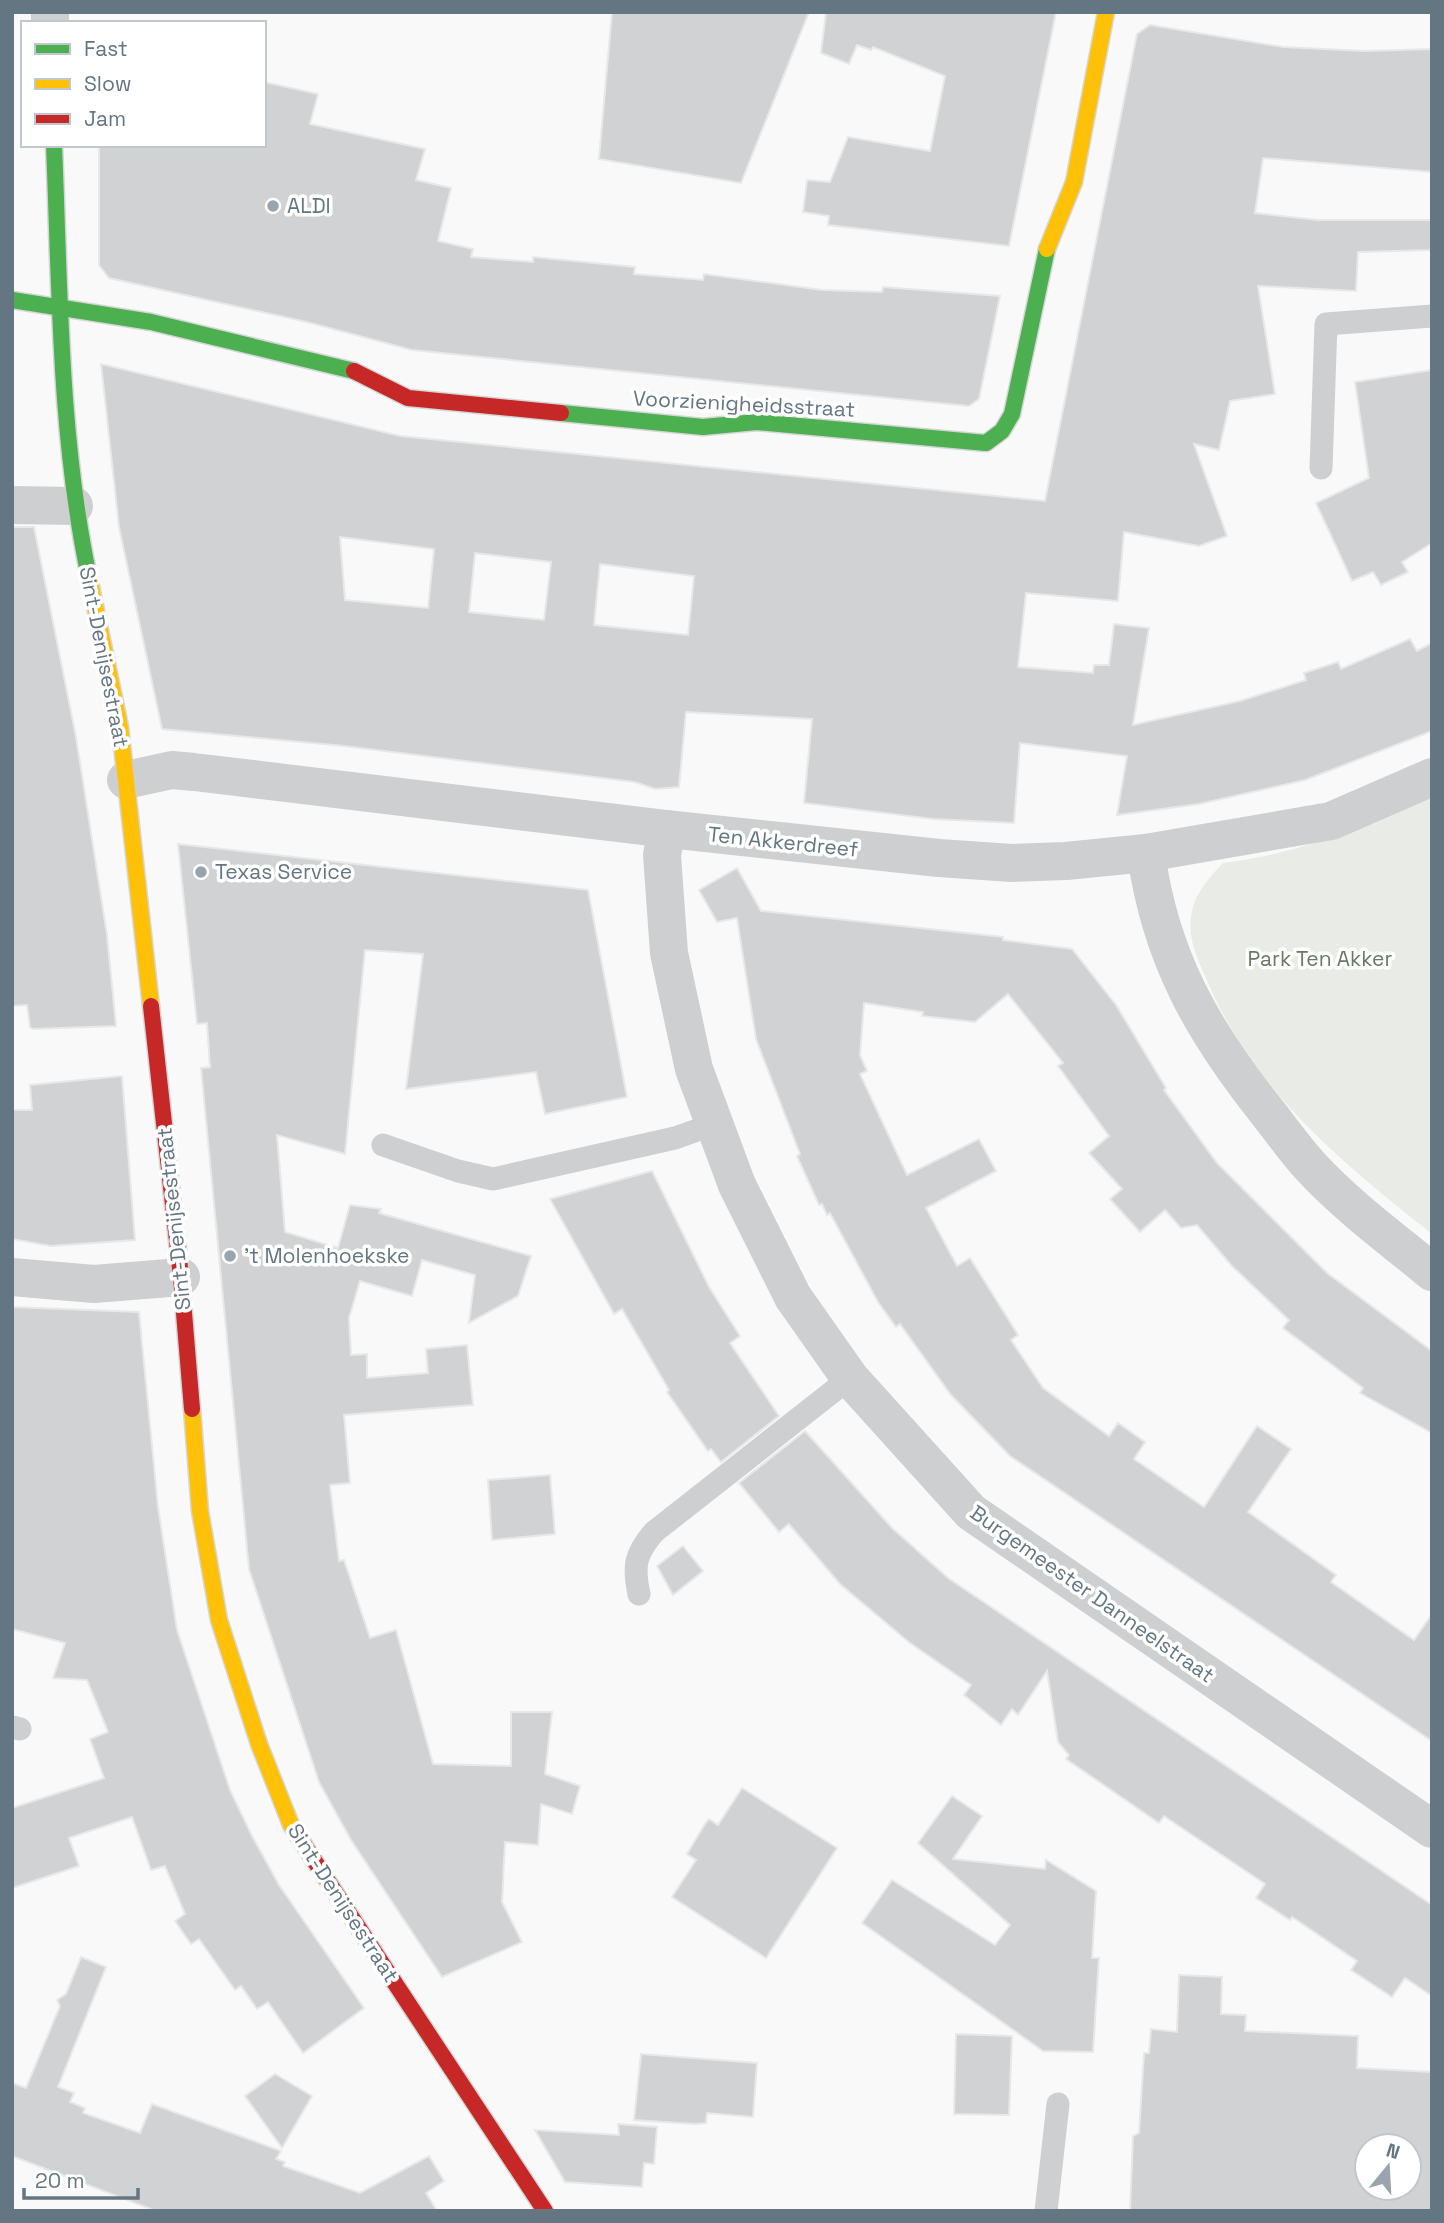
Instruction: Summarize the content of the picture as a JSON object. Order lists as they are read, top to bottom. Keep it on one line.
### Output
{"streets":{"street":["Voorzienigheidsstraat","Sint-Denijsestraat","Ten Akkerdreef","Burgemeester Danneelstraat"]},"crossings":[["Voorzienigheidsstraat","Sint-Denijsestraat"],["Sint-Denijsestraat","Ten Akkerdreef"],["Ten Akkerdreef","Burgemeester Danneelstraat"]],"parks":["Park Ten Akker"],"places":["ALDI","Texas Service","'t Molenhoekske"],"legend":["Fast","Slow","Jam"],"scale_bar":"20 m","north":"top"}
